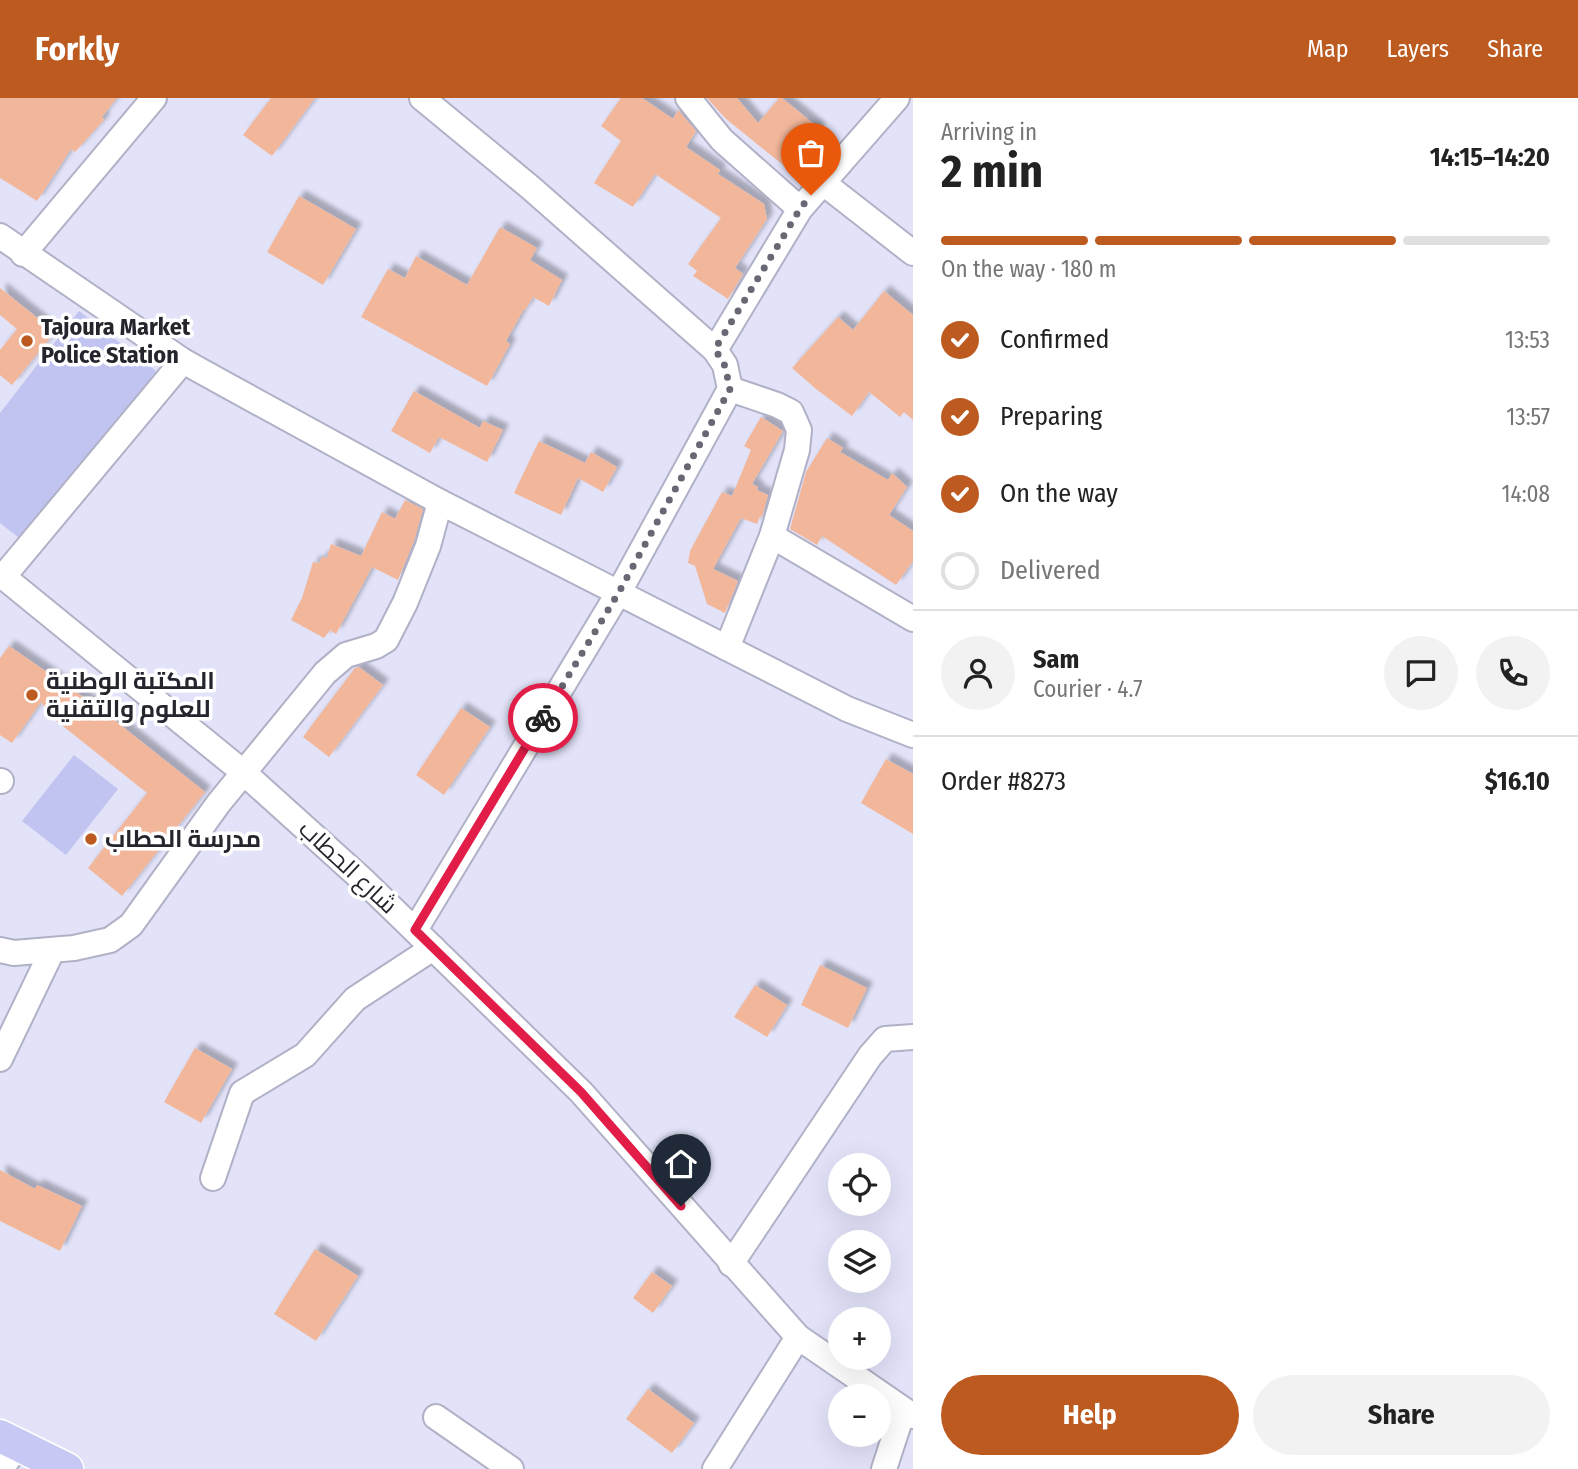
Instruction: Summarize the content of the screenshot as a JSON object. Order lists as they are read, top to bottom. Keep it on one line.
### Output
{"streets":{"street":["شارع الحطاب"]},"places":["Tajoura Market Police Station","المكتبة الوطنية للعلوم والتقنية","مدرسة الحطاب"],"page":{"header":"Forkly","nav":["Map","Layers","Share"],"heading":["2 min","Arriving in","14:15–14:20"],"panel":["Sam","Courier · 4.7","Order #8273","$16.10"],"bar":"On the way · 180 m","list":[["Confirmed","13:53"],["Preparing","13:57"],["On the way","14:08"],"Delivered"],"map_buttons":["+","−"],"buttons":["Help","Share"]}}
